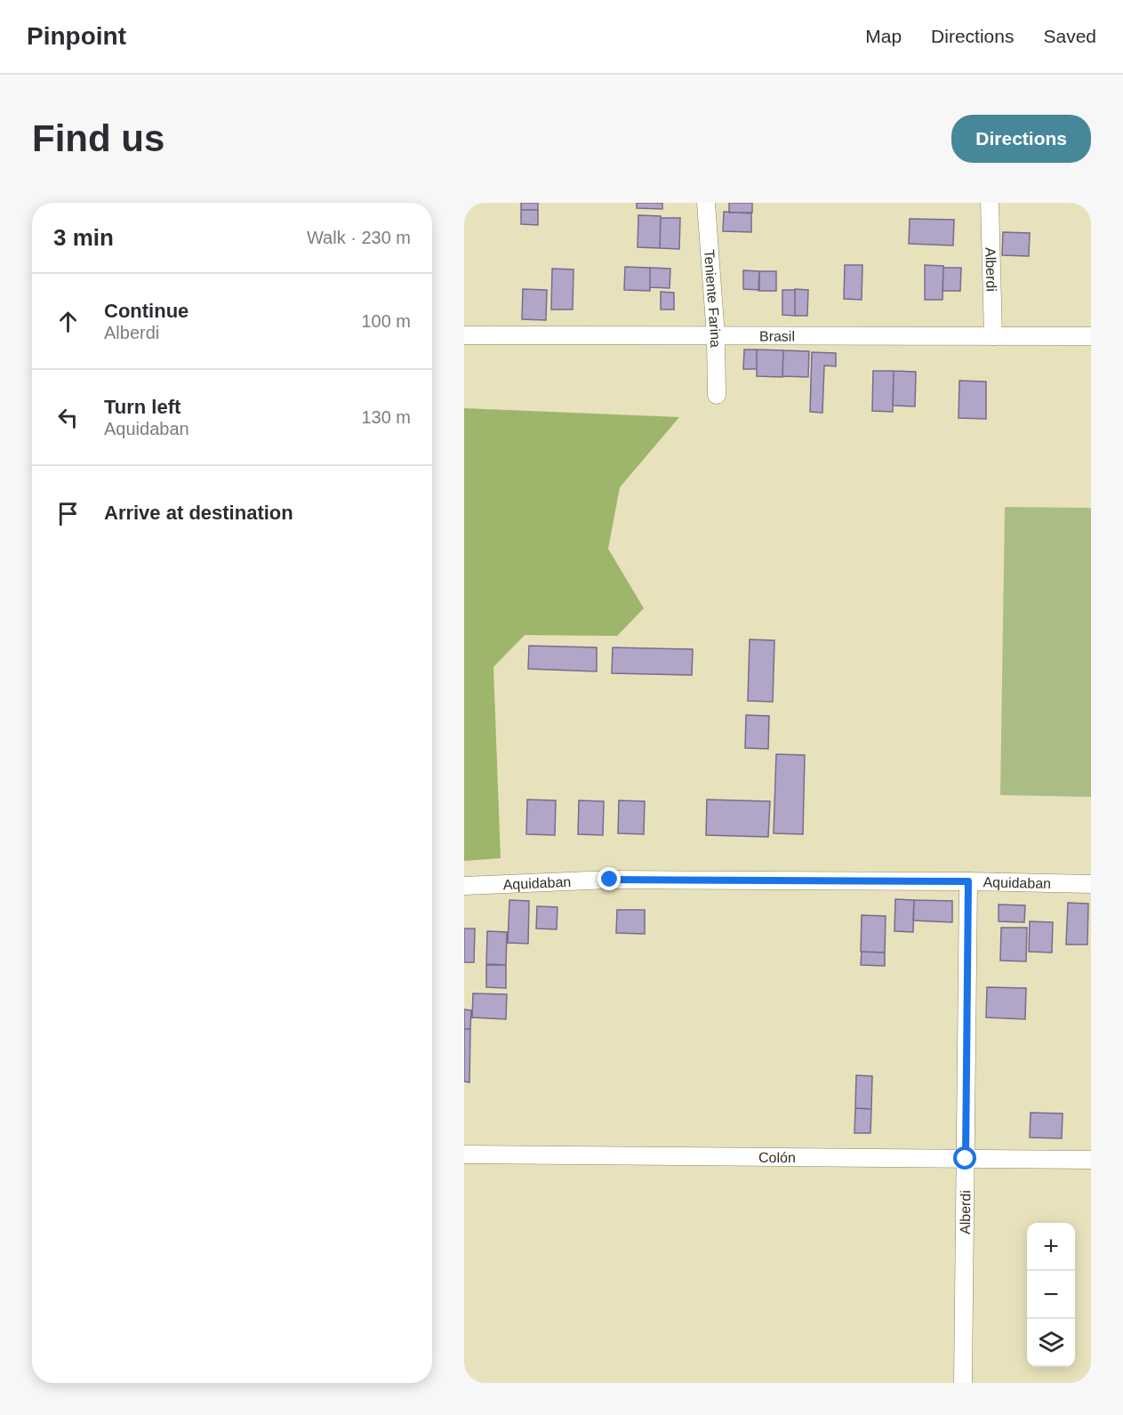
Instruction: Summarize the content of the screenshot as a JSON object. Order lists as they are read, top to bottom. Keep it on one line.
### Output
{"streets":{"street":["Alberdi","Teniente Farina","Brasil","Aquidaban","Colón"]},"crossings":[["Alberdi","Brasil"],["Alberdi","Aquidaban"],["Alberdi","Colón"],["Teniente Farina","Brasil"]],"page":{"header":"Pinpoint","nav":["Map","Directions","Saved"],"buttons":"Directions","title":"Find us","heading":["3 min","Walk · 230 m"],"list":[["Continue","Alberdi","100 m"],["Turn left","Aquidaban","130 m"],"Arrive at destination"],"map_buttons":["+","−"]}}
